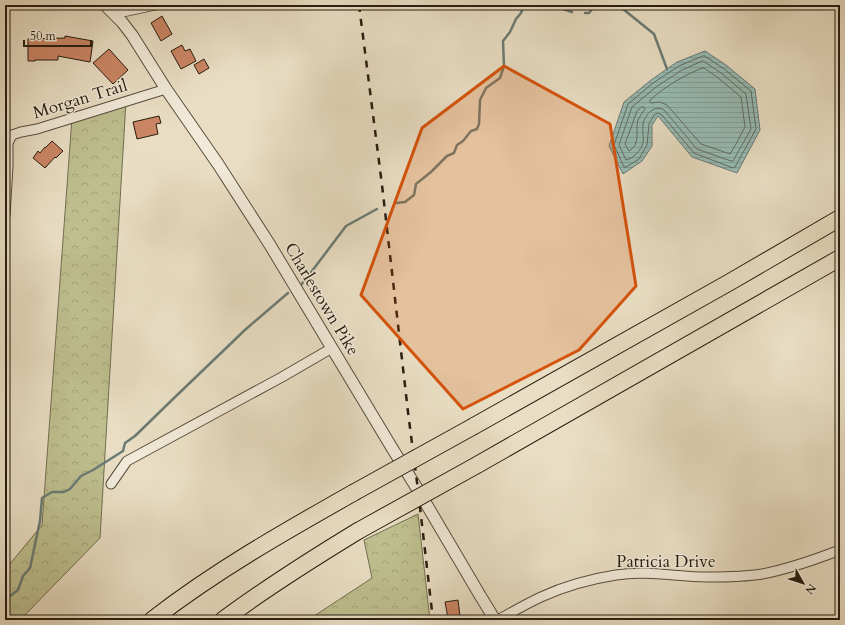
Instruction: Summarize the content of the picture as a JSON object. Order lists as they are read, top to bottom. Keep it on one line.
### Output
{"streets":{"street":["Morgan Trail","Charlestown Pike","Patricia Drive"]},"crossings":[["Morgan Trail","Charlestown Pike"],["Charlestown Pike","Patricia Drive"]],"scale_bar":"50 m","north":"bottom right"}
